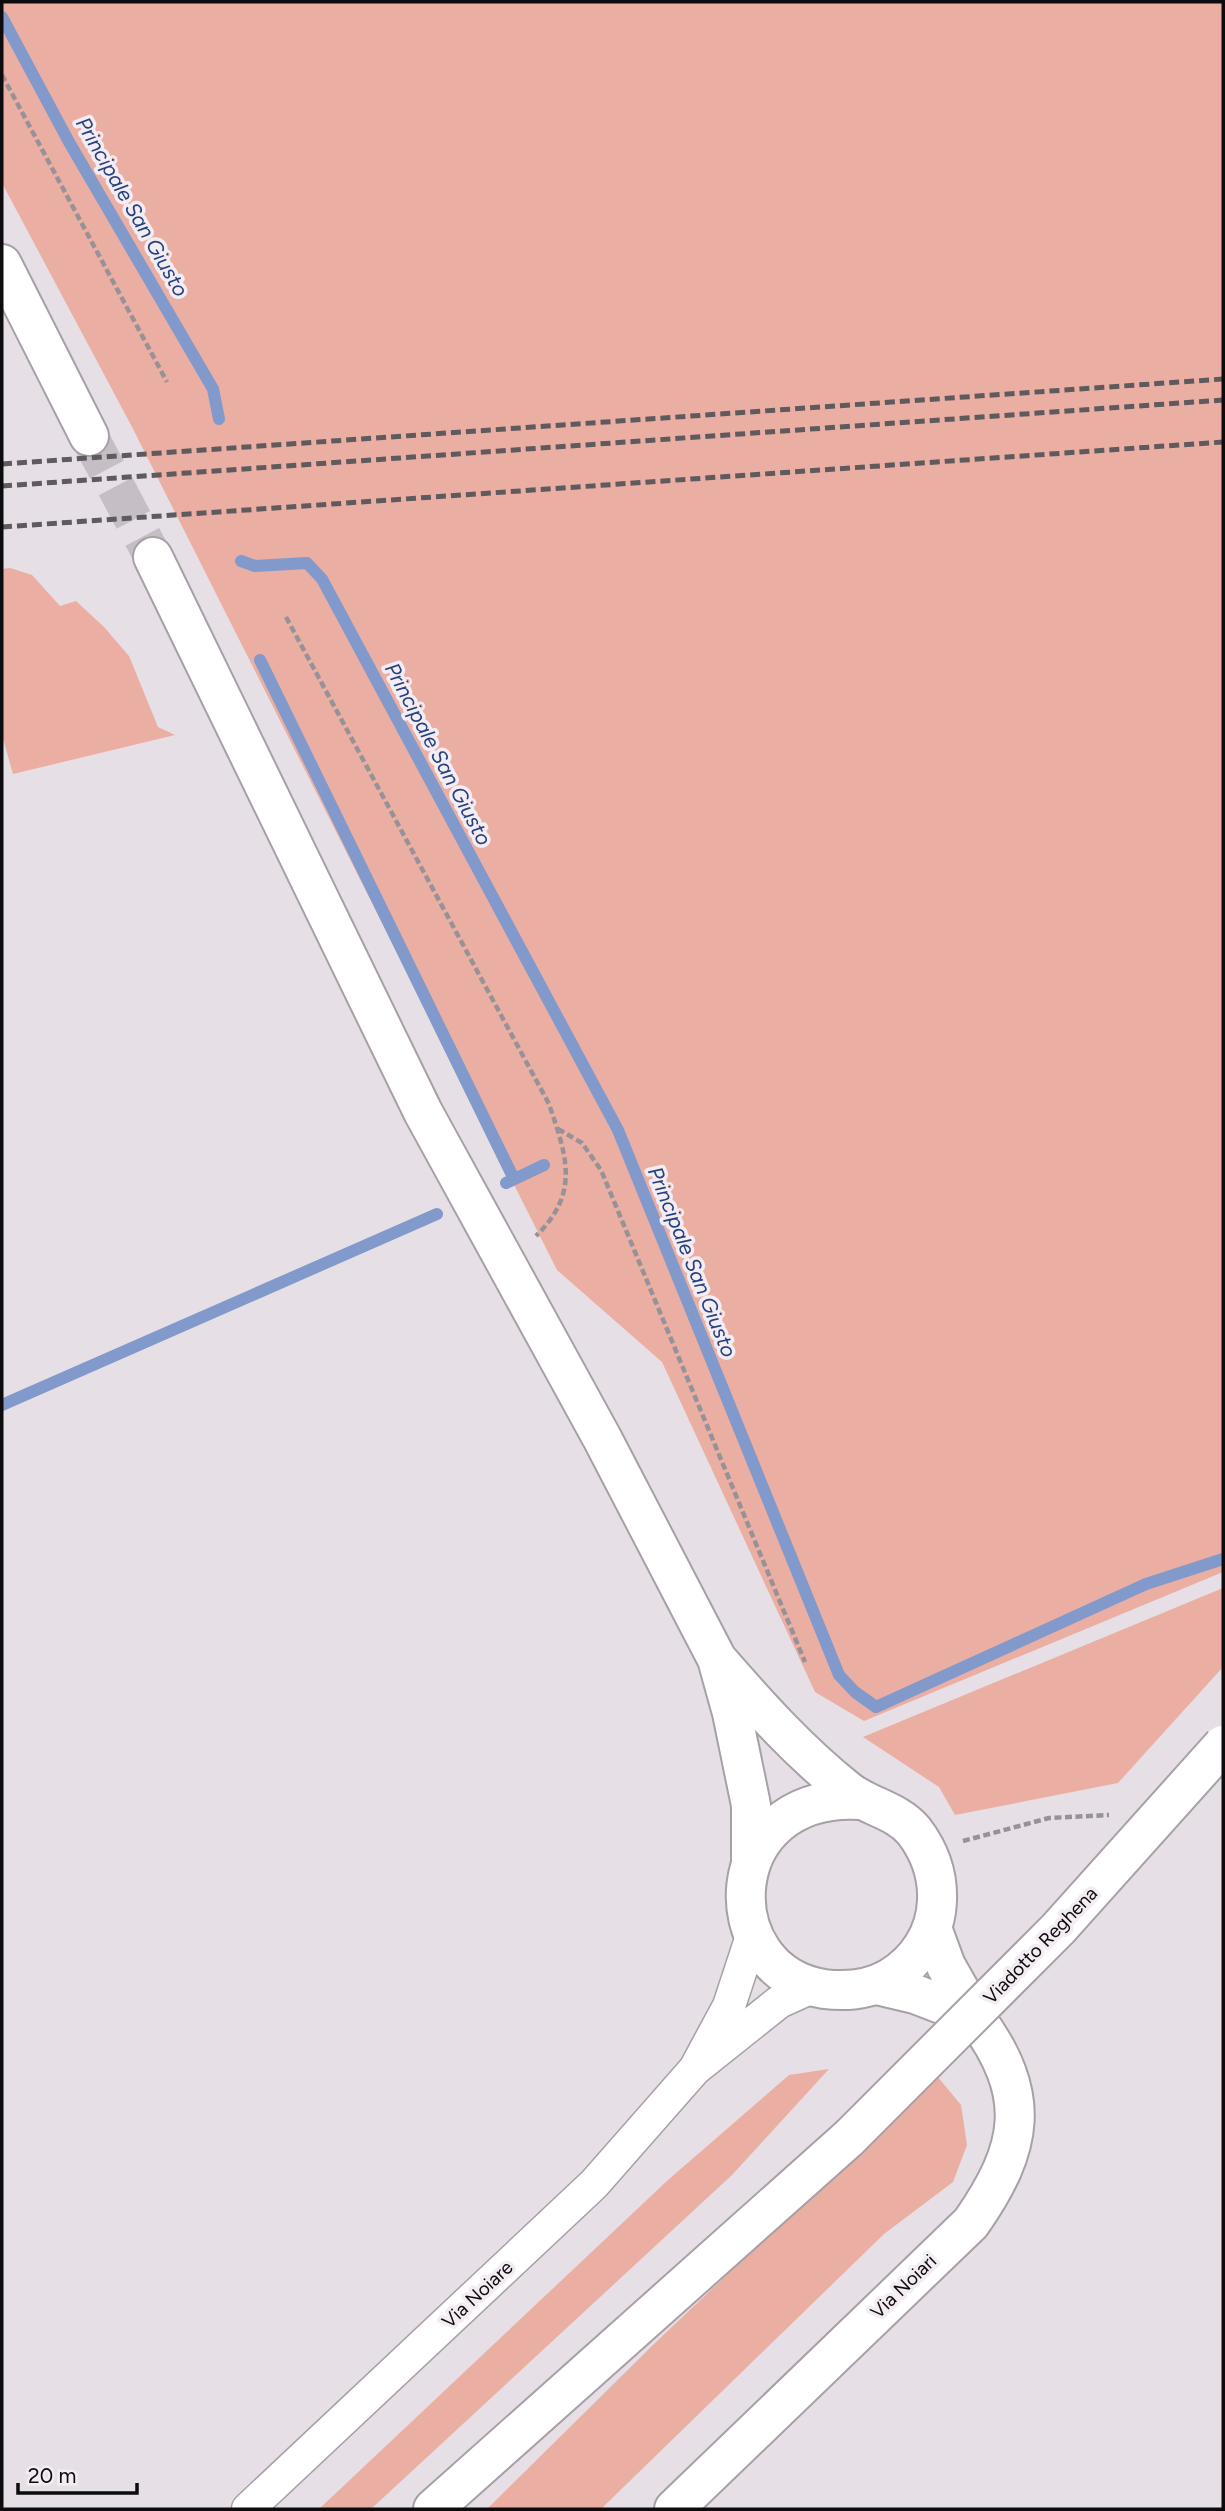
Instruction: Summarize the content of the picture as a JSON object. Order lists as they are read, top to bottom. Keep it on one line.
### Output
{"streets":{"main road":["Viadotto Reghena","Via Noiari"],"street":["Via Noiare"]},"crossings":[["Via Noiari","Via Noiare"]],"water":["Principale San Giusto"],"scale_bar":"20 m"}
